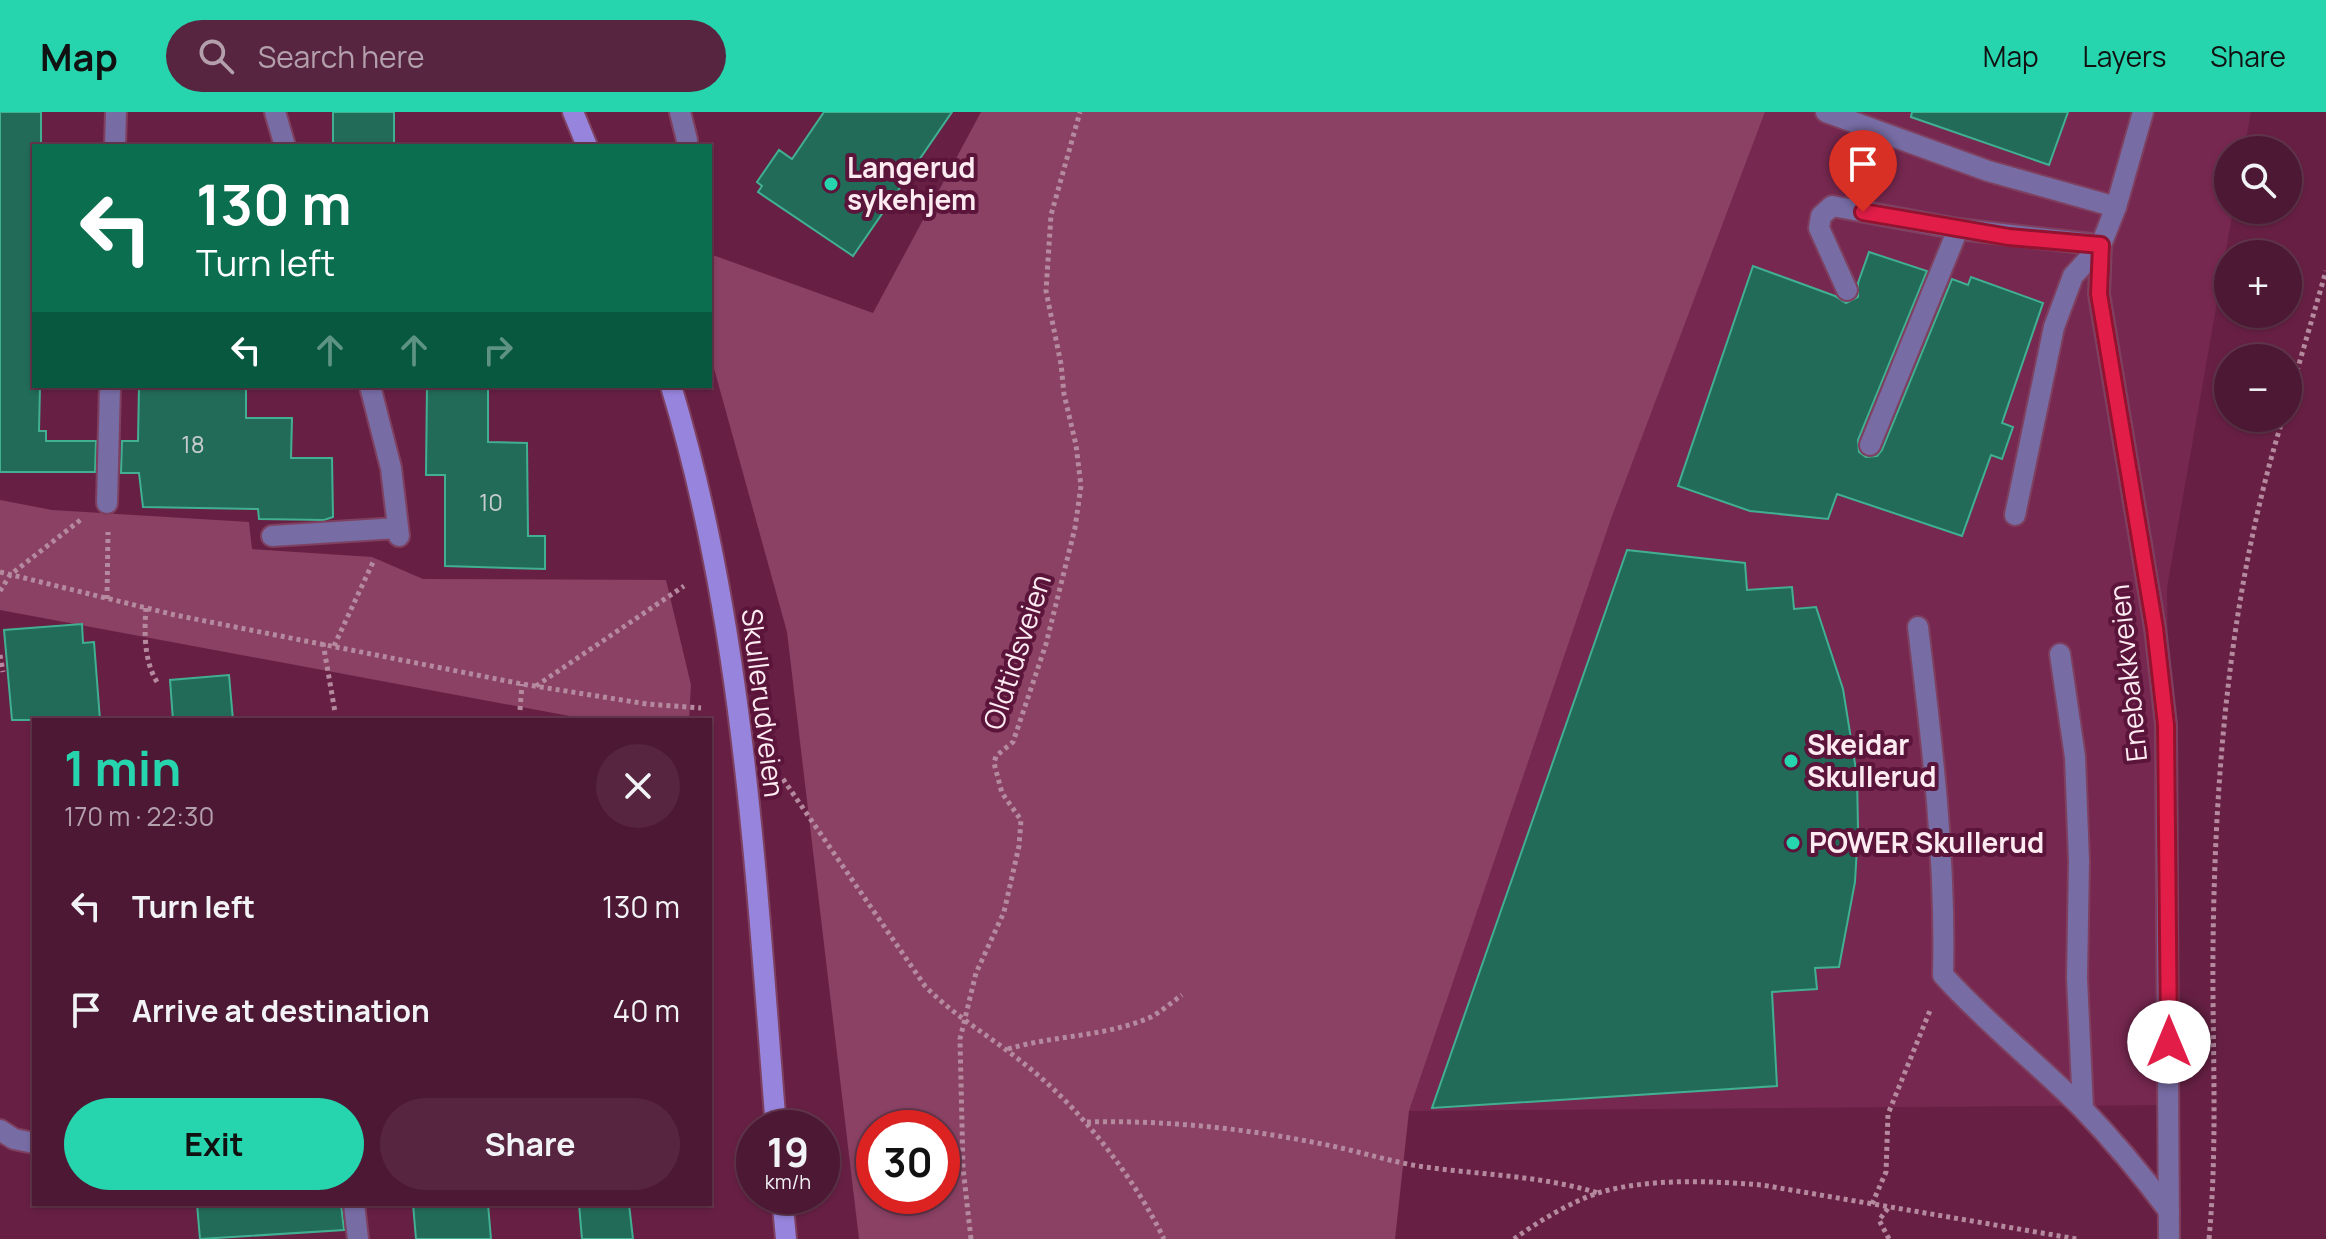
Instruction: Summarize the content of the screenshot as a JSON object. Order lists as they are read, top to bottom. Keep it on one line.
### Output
{"streets":{"main road":["Skullerudveien"],"street":["Enebakkveien"],"path":["Oldtidsveien"]},"places":["Langerud sykehjem","Skeidar Skullerud","POWER Skullerud"],"house_numbers":["18","10"],"page":{"header":"Map","search":"Search here","nav":["Map","Layers","Share"],"map_buttons":["+","−"],"turn":["130 m","Turn left"],"heading":["1 min","170 m · 22:30"],"list":[{"name":"Turn left","value":"130 m"},{"name":"Arrive at destination","value":"40 m"}],"buttons":["Exit","Share"],"speed":"19 km/h","limit":"30"}}
